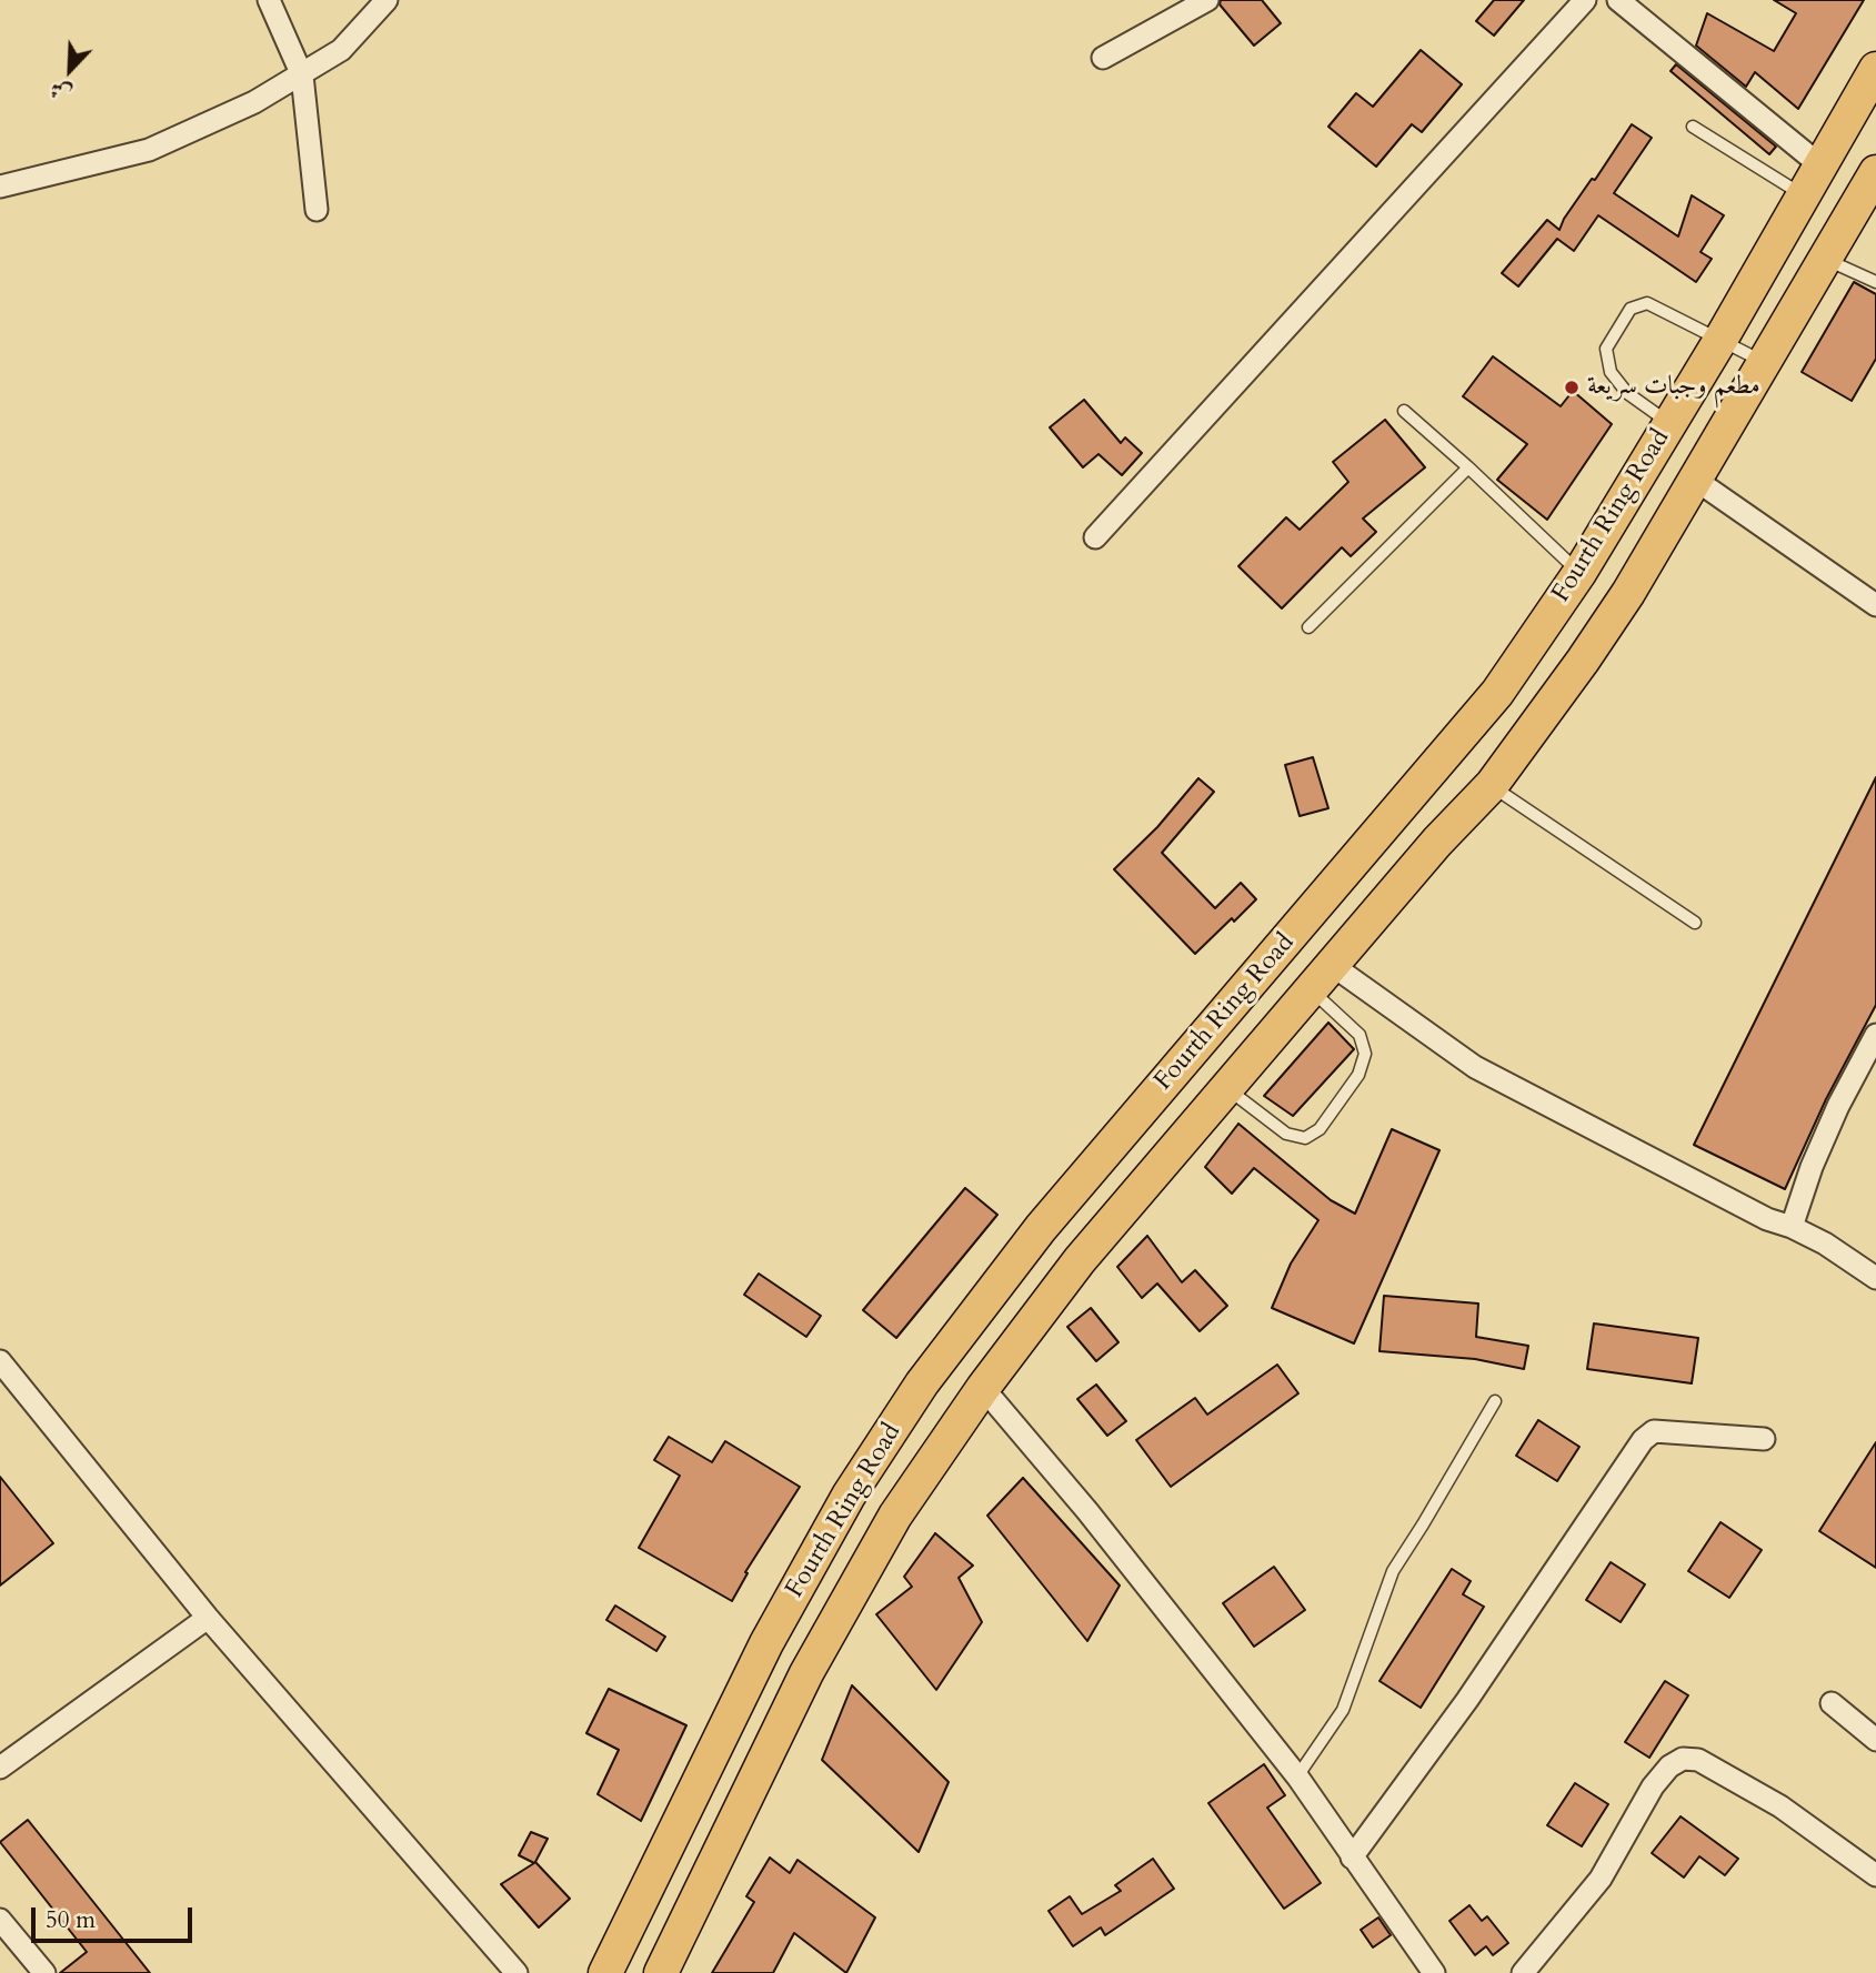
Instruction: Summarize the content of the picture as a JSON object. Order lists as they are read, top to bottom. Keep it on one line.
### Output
{"streets":{"main road":["Fourth Ring Road"]},"places":["مطعم وجبات سريعة"],"scale_bar":"50 m","north":"bottom left"}
